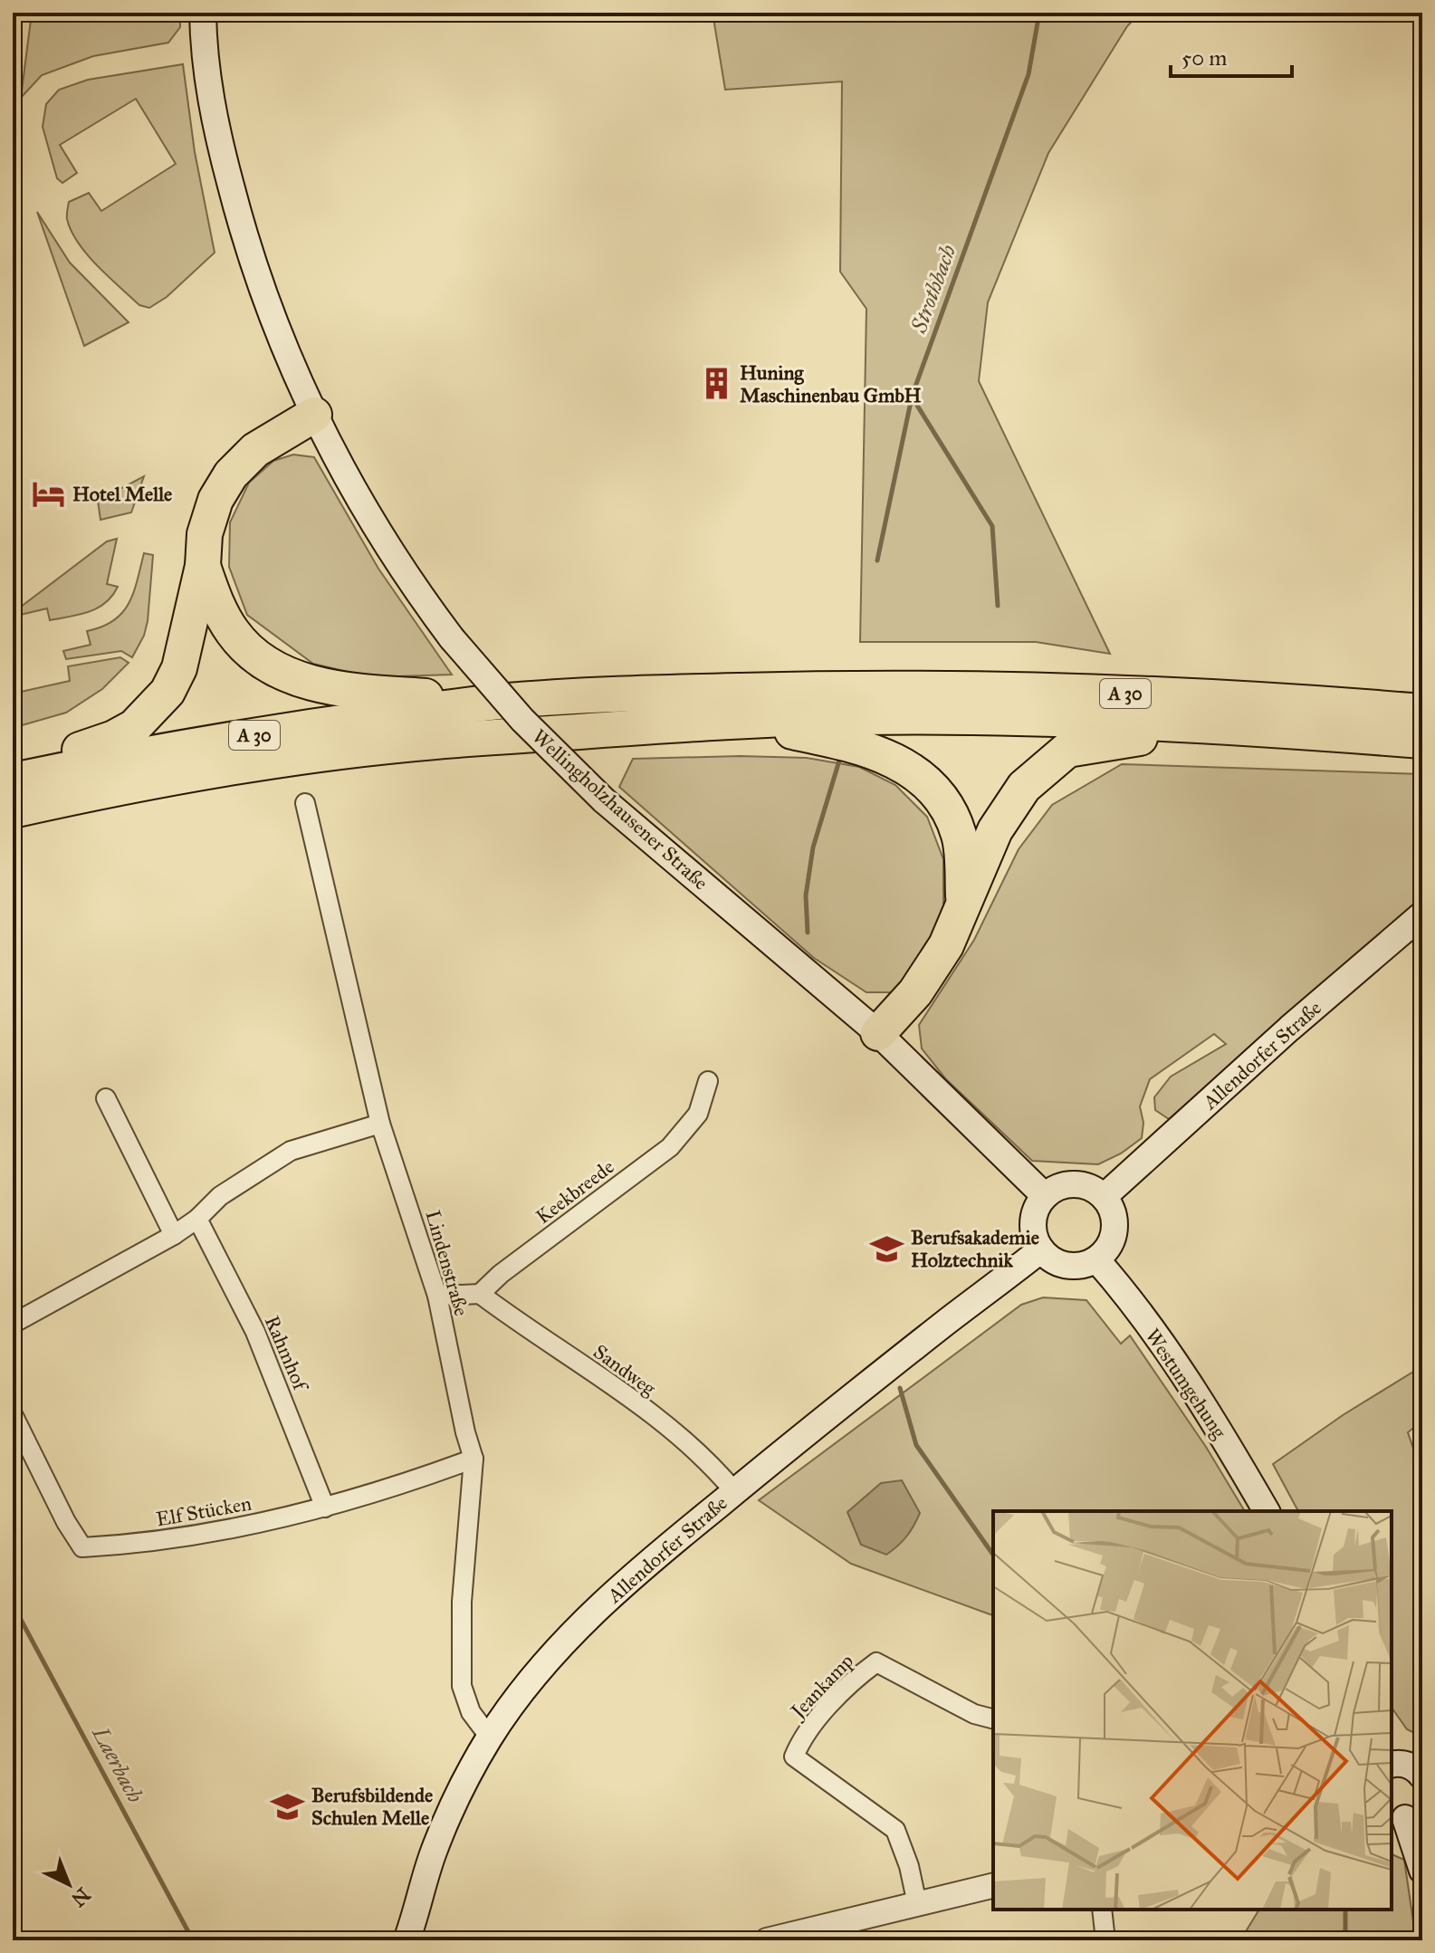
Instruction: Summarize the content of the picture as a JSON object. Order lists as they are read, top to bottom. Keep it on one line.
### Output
{"streets":{"highway":["A 30"],"main road":["Wellingholzhausener Straße","Allendorfer Straße","Westumgehung"],"street":["Keekbreede","Lindenstraße","Rahmhof","Sandweg","Elf Stücken","Jeankamp"]},"crossings":[["Wellingholzhausener Straße","Allendorfer Straße"],["Wellingholzhausener Straße","Westumgehung"],["Allendorfer Straße","Lindenstraße"],["Allendorfer Straße","Sandweg"],["Allendorfer Straße","Westumgehung"],["Keekbreede","Sandweg"],["Lindenstraße","Elf Stücken"],["Rahmhof","Elf Stücken"]],"water":["Strothbach","Laerbach"],"places":{"building":["Huning Maschinenbau GmbH"],"hotel":["Hotel Melle"],"school or university":["Berufsakademie Holztechnik","Berufsbildende Schulen Melle"]},"scale_bar":"50 m","north":"bottom right"}
